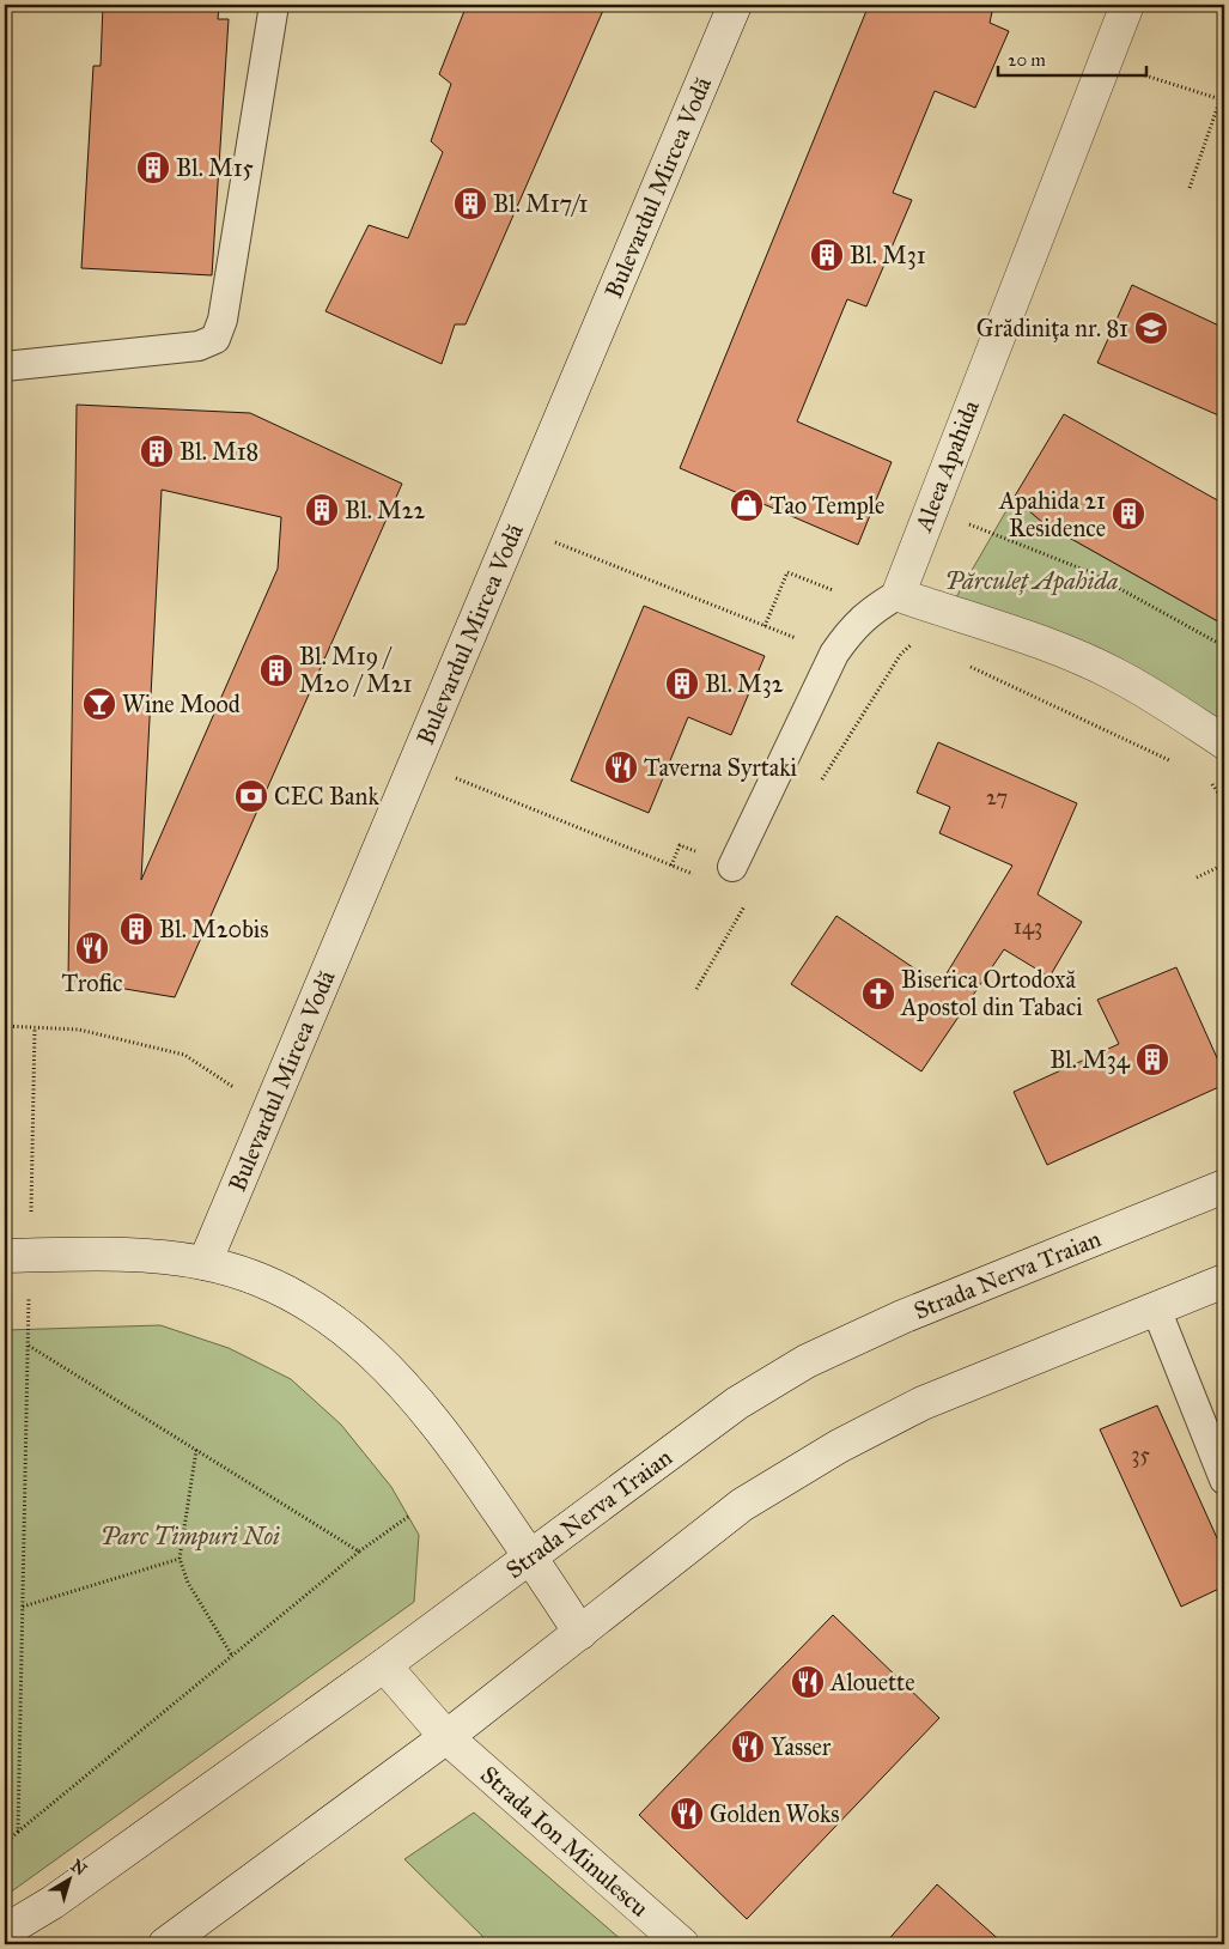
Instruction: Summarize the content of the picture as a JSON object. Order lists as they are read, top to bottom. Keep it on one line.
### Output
{"streets":{"main road":["Bulevardul Mircea Vodă","Aleea Apahida","Strada Nerva Traian","Strada Ion Minulescu"]},"crossings":[["Strada Nerva Traian","Strada Ion Minulescu"]],"parks":["Părculeț Apahida","Parc Timpuri Noi"],"places":{"building":["Bl. M15","Bl. M17/1","Bl. M31","Bl. M18","Bl. M22","Apahida 21 Residence","Bl. M19 / M20 / M21","Bl. M32","Bl. M20bis","Bl. M34"],"school or university":["Grădinița nr. 81"],"shop":["Tao Temple"],"bar":["Wine Mood"],"restaurant":["Taverna Syrtaki","Trofic","Alouette","Yasser","Golden Woks"],"bank":["CEC Bank"],"church":["Biserica Ortodoxă Apostol din Tabaci"]},"house_numbers":["27","143","35"],"scale_bar":"20 m","north":"top right"}
